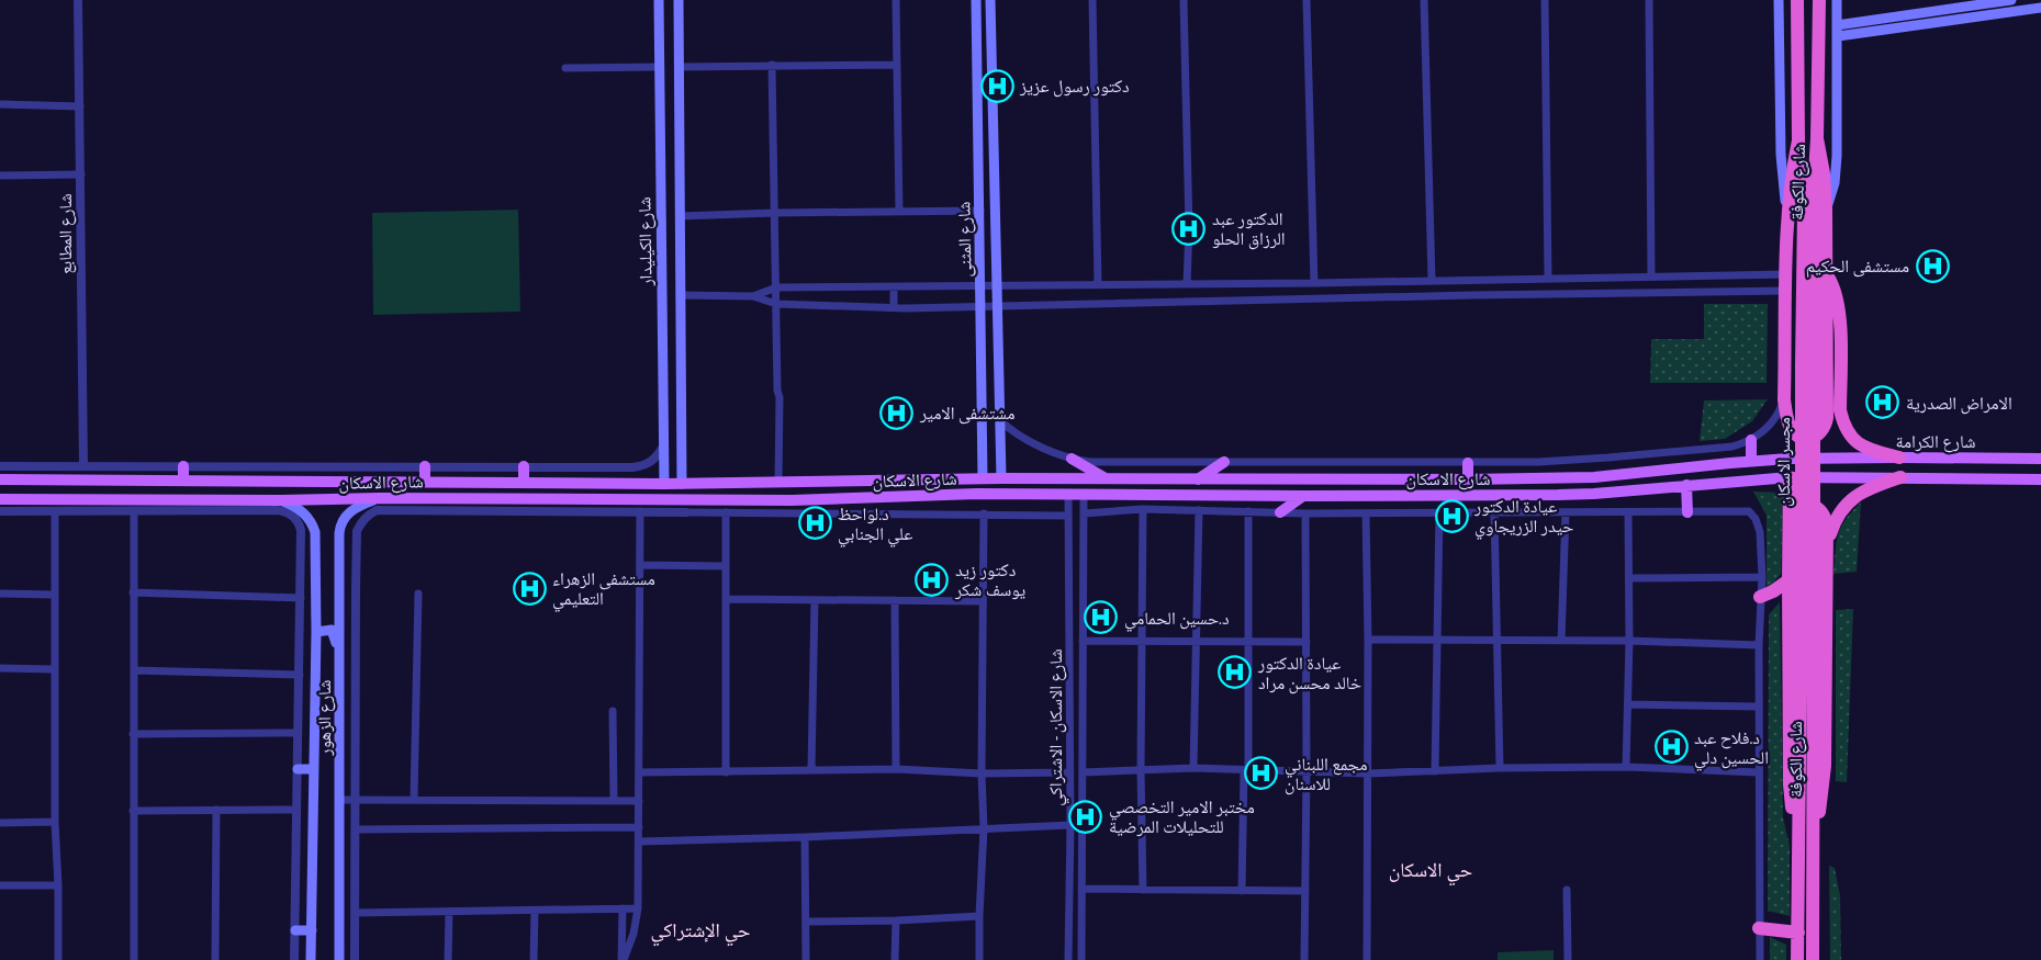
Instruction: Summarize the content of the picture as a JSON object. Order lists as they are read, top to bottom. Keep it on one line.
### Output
{"streets":{"highway":["شارع الكوفة","مجسر الاسكان"],"main road":["شارع المثنى","شارع الكيليدار","شارع الكرامة","شارع الاسكان","شارع الزهور"],"street":["شارع المطابع","شارع الاسكان - الاشتراكي"]},"crossings":[["شارع الكوفة","مجسر الاسكان"],["شارع المثنى","شارع الاسكان"],["شارع الكيليدار","شارع الاسكان"],["شارع الكرامة","شارع الاسكان"],["شارع الاسكان","شارع الزهور"],["شارع الاسكان","شارع الاسكان - الاشتراكي"]],"districts":["حي الاسكان","حي الإشتراكي"],"places":{"hospital":["دكتور رسول عزيز","الدكتور عبد الرزاق الحلو","مستشفى الحكيم","الامراض الصدرية","مشتشفى الامير","عيادة الدكتور حيدر الزريجاوي","د.لواحظ علي الجنابي","دكتور زيد يوسف شكر","مستشفى الزهراء التعليمي","د.حسين الحمامي","عيادة الدكتور خالد محسن مراد","د.فلاح عبد الحسين دلي","مجمع اللبناني للاسنان","مختبر الامير التخصصي للتحليلات المرضية"]}}
